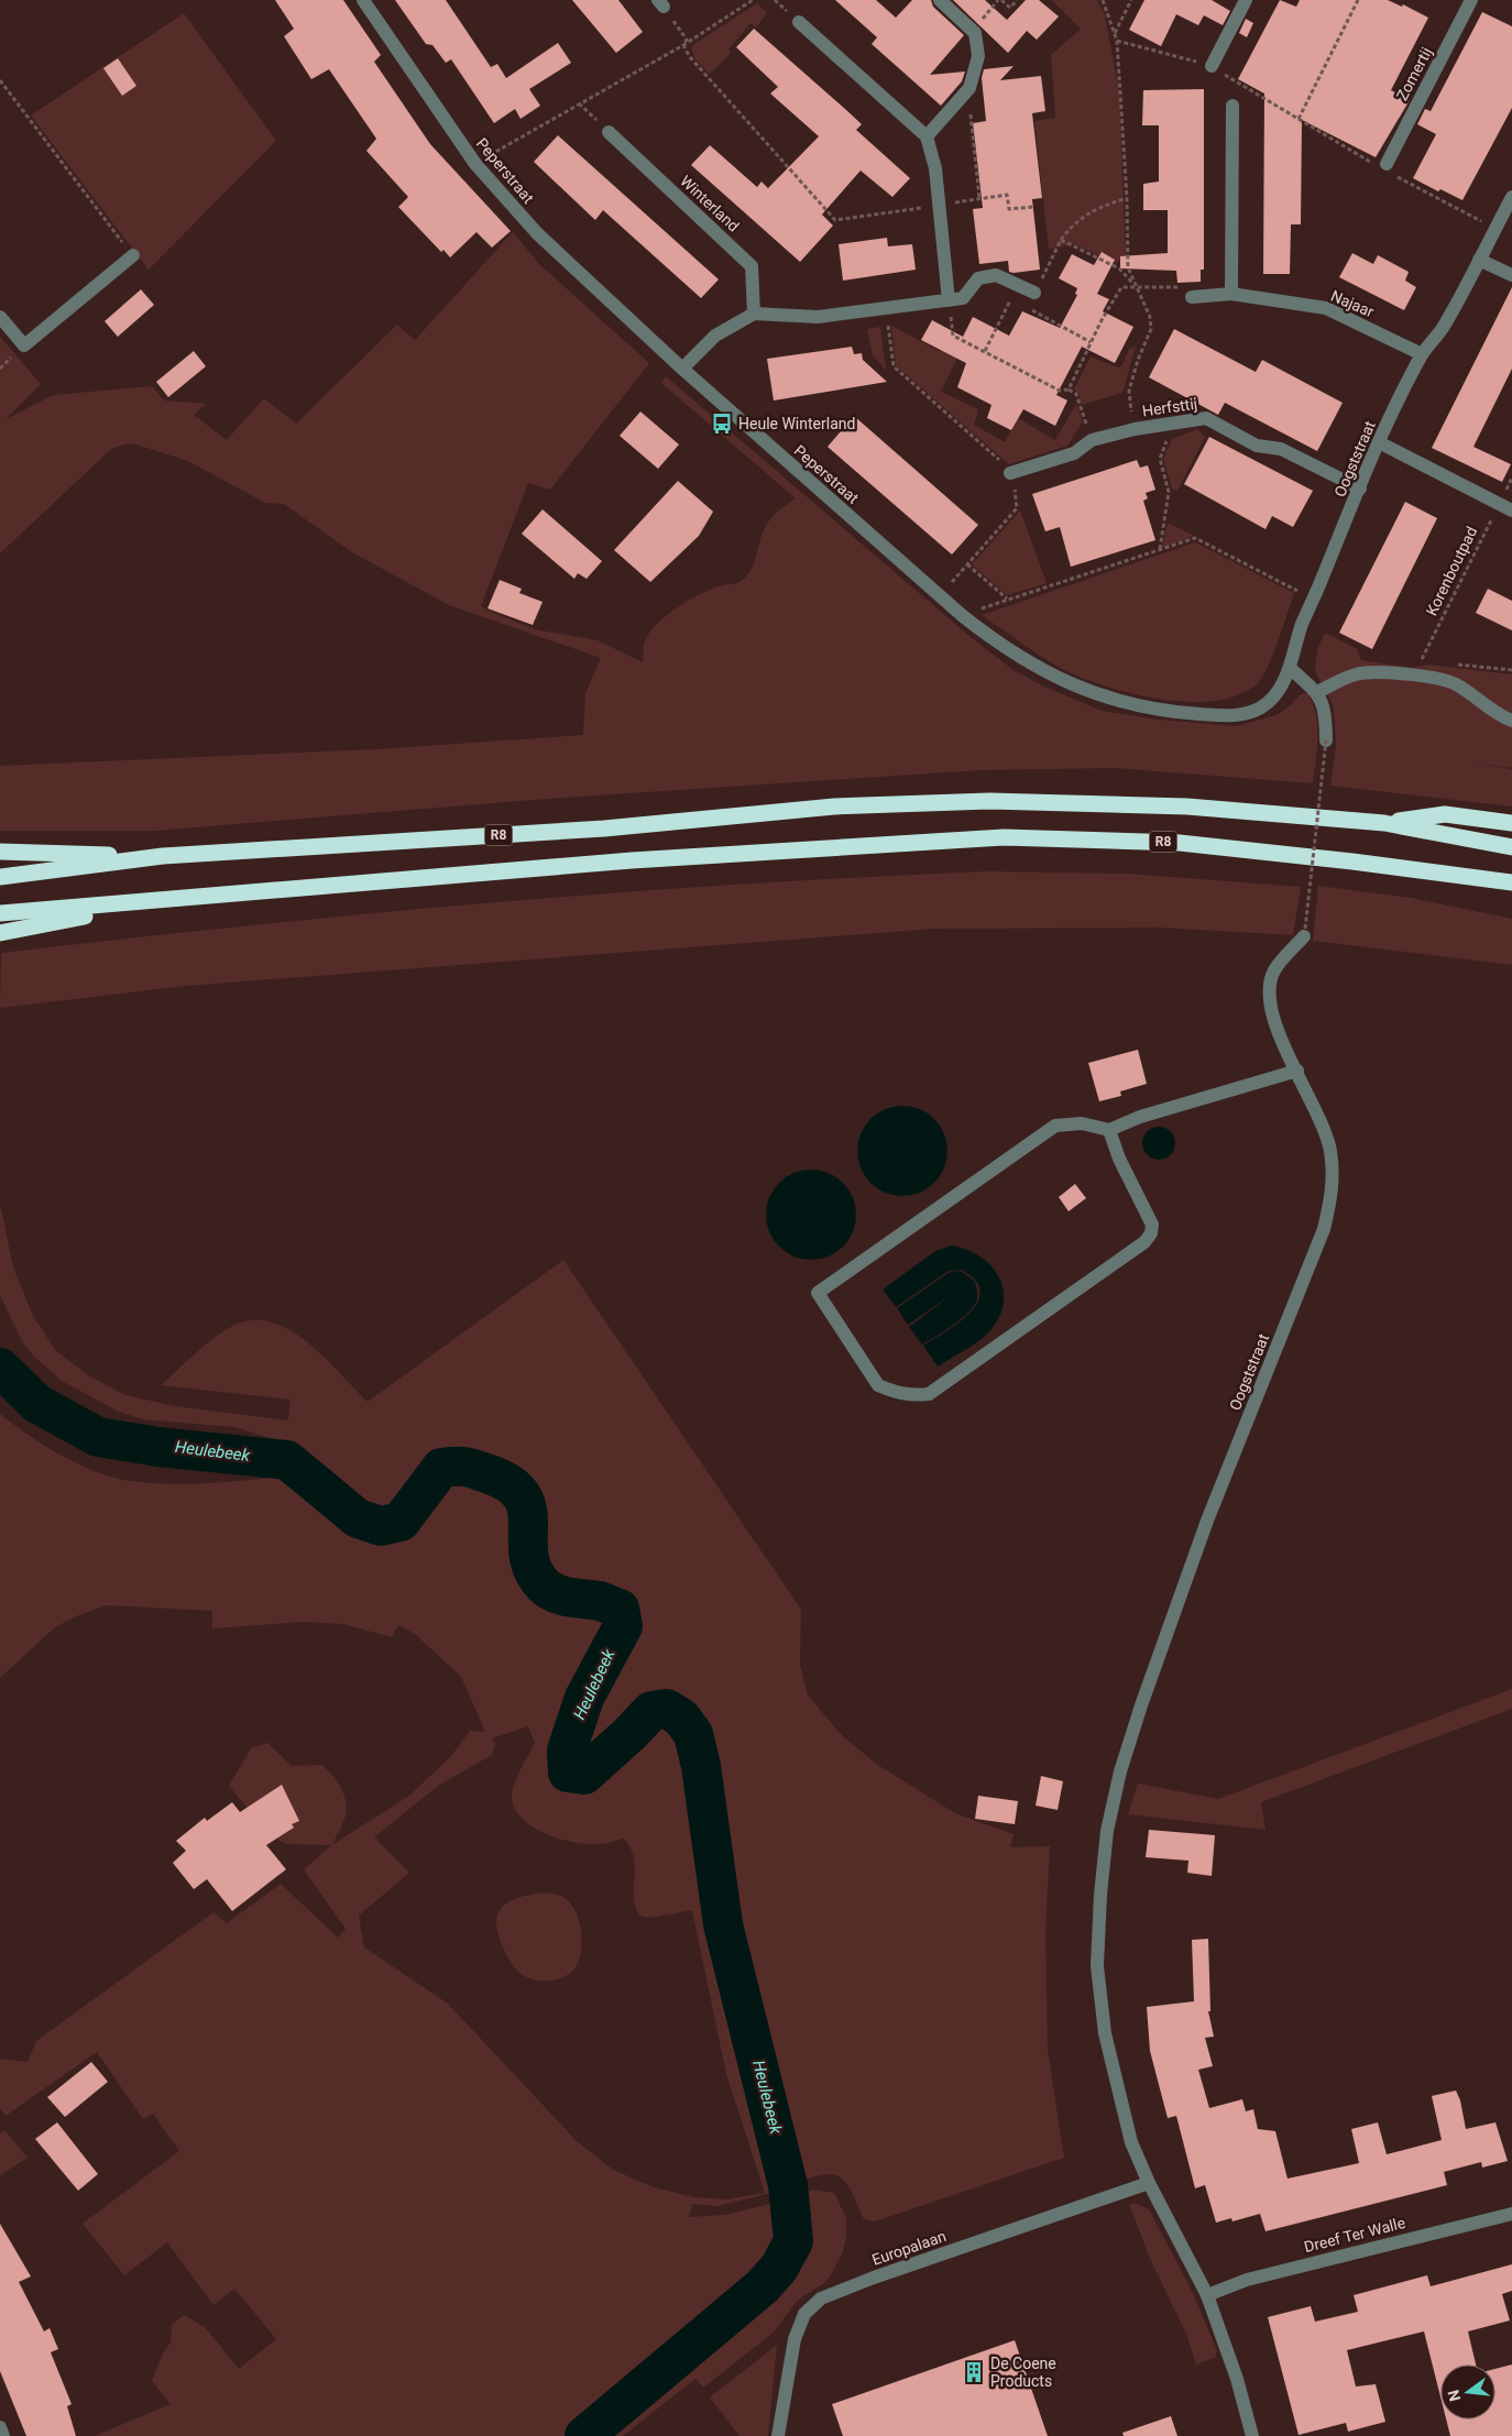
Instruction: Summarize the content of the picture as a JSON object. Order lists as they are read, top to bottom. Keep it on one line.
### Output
{"streets":{"highway":["R8"],"street":["Zomertij","Peperstraat","Winterland","Najaar","Herfsttij","Oogststraat","Dreef Ter Walle","Europalaan"],"path":["Korenboutpad"]},"crossings":[["Peperstraat","Oogststraat"],["Najaar","Oogststraat"],["Herfsttij","Oogststraat"],["Oogststraat","Europalaan"]],"water":["Heulebeek"],"places":{"bus stop":["Heule Winterland"],"building":["De Coene Products"]},"north":"left"}
